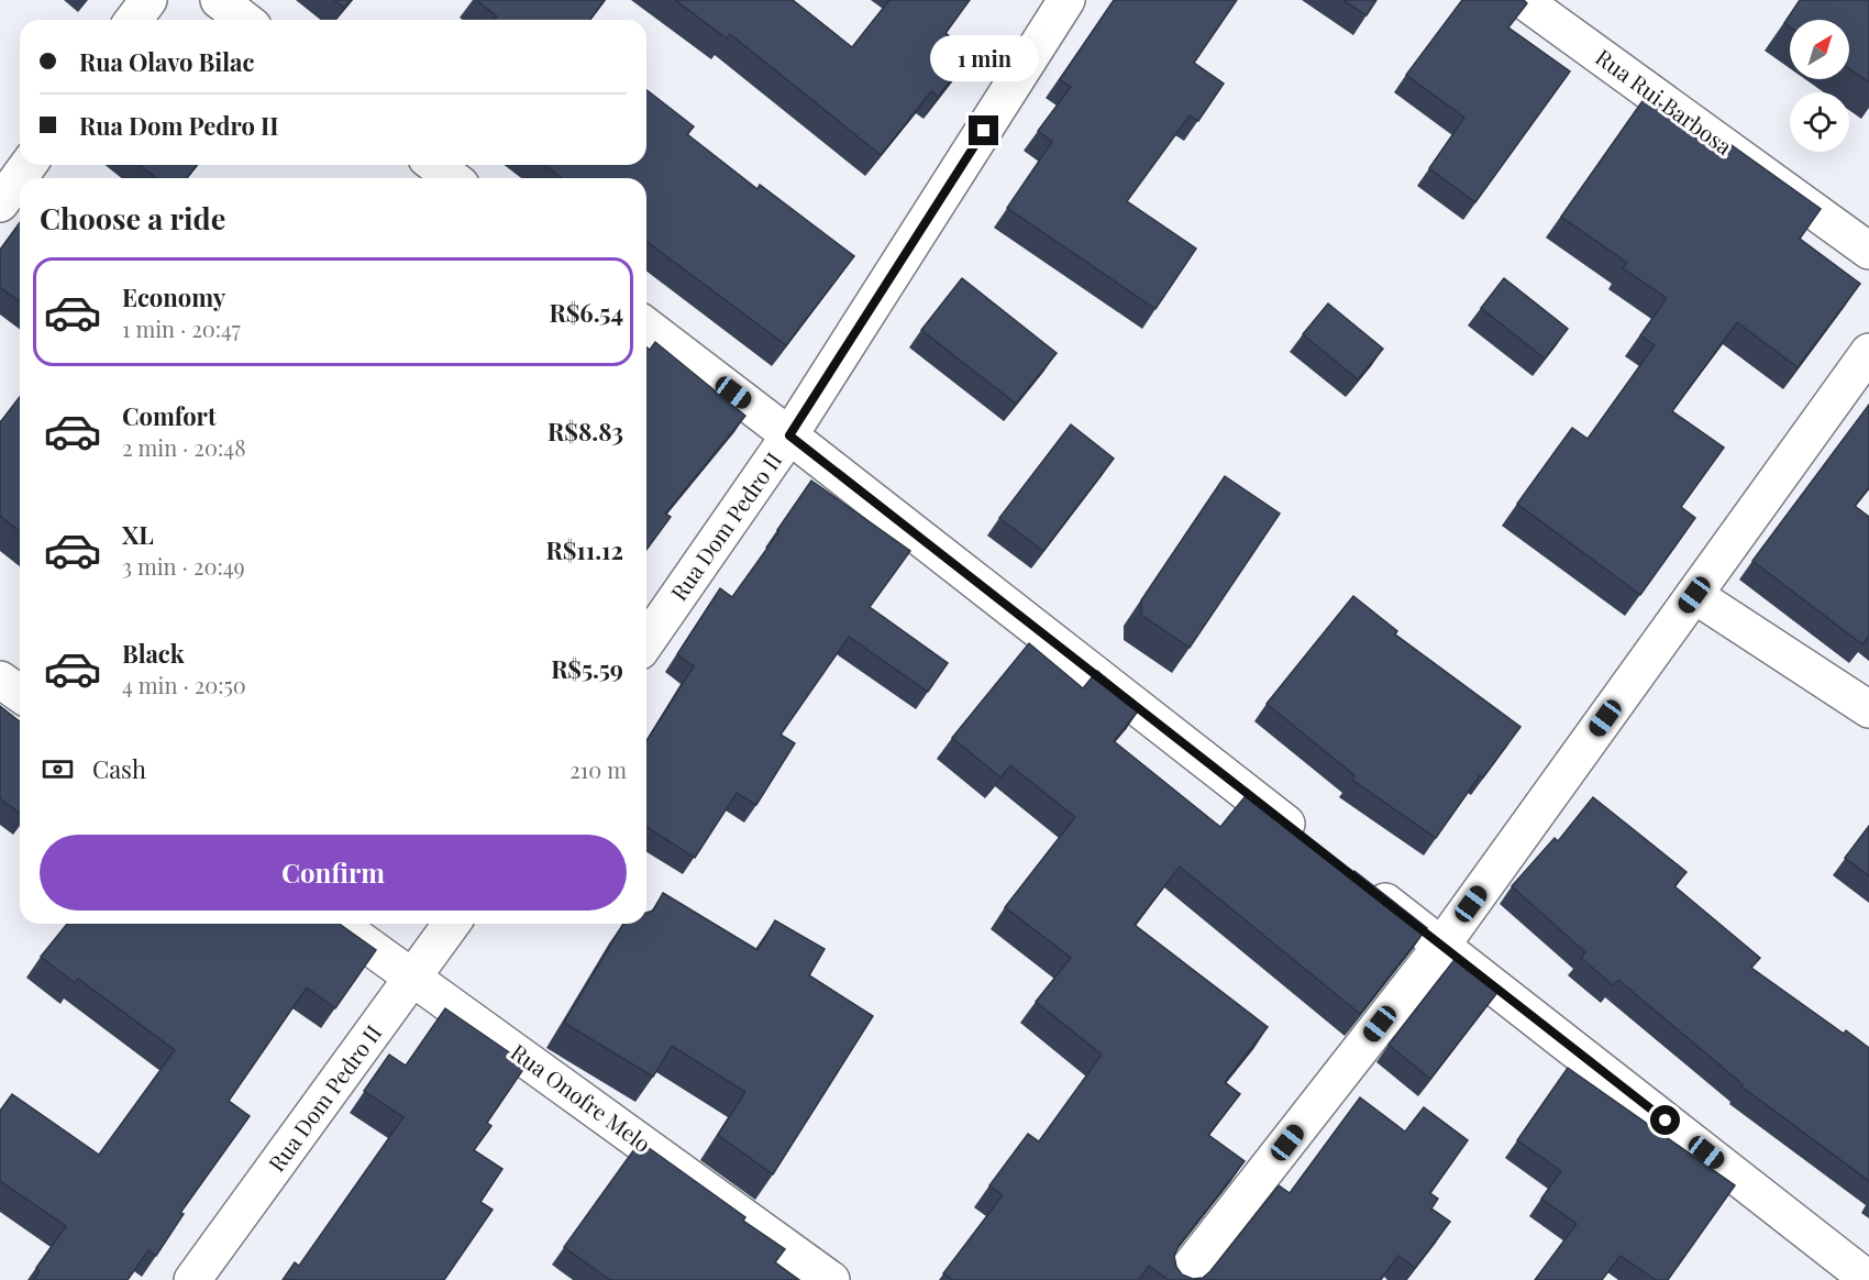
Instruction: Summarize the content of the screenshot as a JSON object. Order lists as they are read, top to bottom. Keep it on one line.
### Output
{"streets":{"street":["Rua Rui Barbosa","Rua Dom Pedro II","Rua Onofre Melo"]},"crossings":[["Rua Dom Pedro II","Rua Onofre Melo"]],"north":"top right","page":{"banner":["Rua Olavo Bilac","Rua Dom Pedro II"],"bubble":"1 min","heading":"Choose a ride","list":[{"name":"Economy","note":"1 min · 20:47","value":"R$6.54"},{"name":"Comfort","note":"2 min · 20:48","value":"R$8.83"},{"name":"XL","note":"3 min · 20:49","value":"R$11.12"},{"name":"Black","note":"4 min · 20:50","value":"R$5.59"}],"pay":["Cash","210 m"],"buttons":"Confirm"}}
